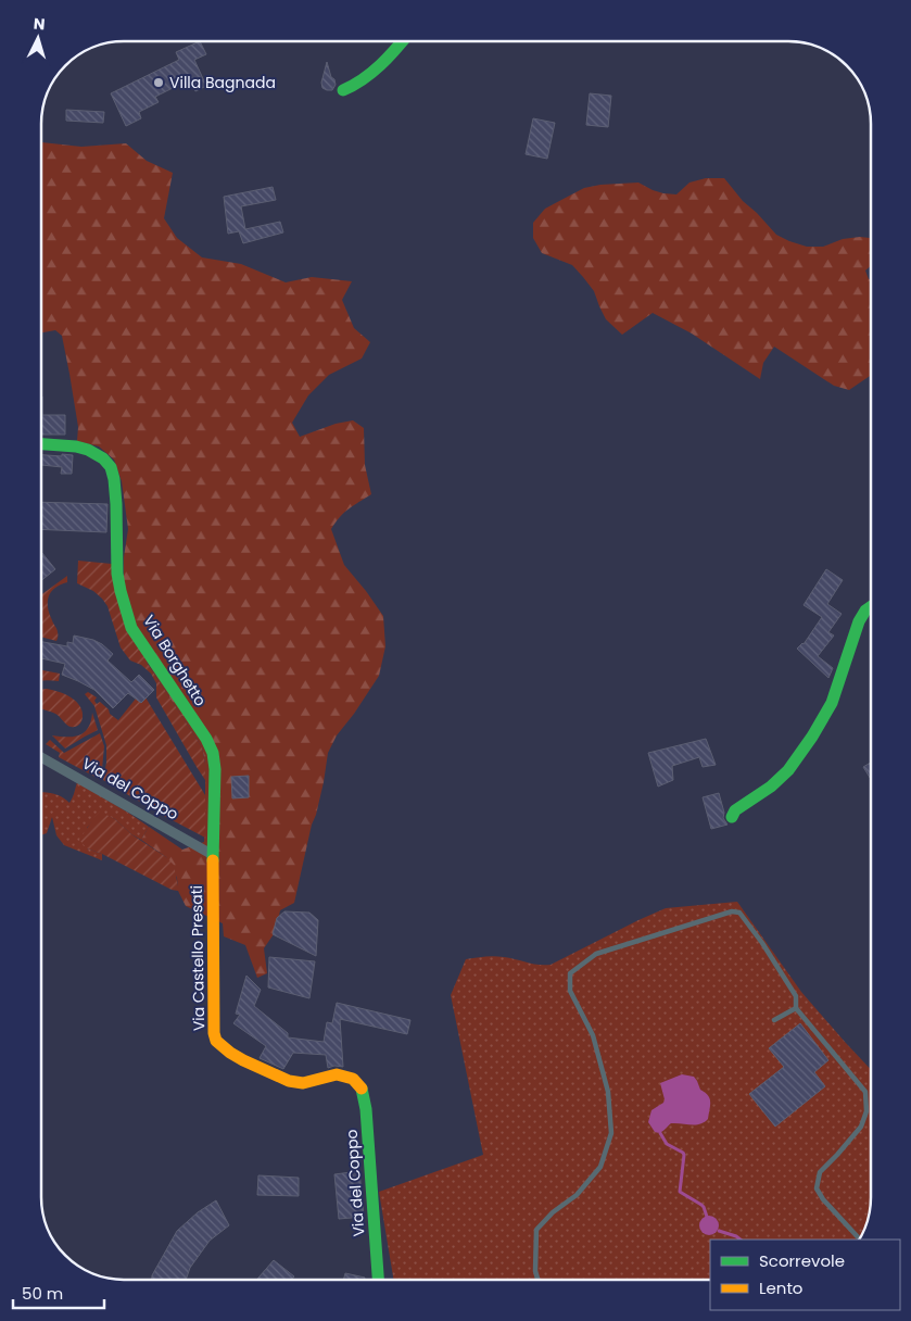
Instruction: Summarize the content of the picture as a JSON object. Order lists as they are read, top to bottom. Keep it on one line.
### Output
{"streets":{"street":["Via Borghetto","Via del Coppo","Via Castello Presati"]},"crossings":[["Via Borghetto","Via del Coppo"],["Via Borghetto","Via Castello Presati"],["Via del Coppo","Via Castello Presati"]],"places":["Villa Bagnada"],"legend":["Scorrevole","Lento"],"scale_bar":"50 m","north":"top"}
